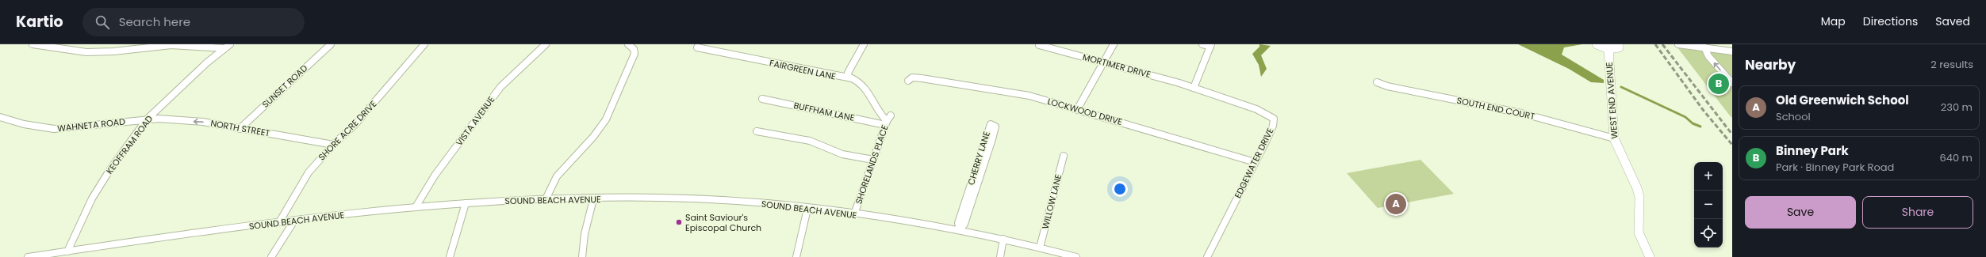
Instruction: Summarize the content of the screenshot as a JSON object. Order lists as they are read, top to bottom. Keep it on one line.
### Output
{"streets":{"street":["MORTIMER DRIVE","FAIRGREEN LANE","SUNSET ROAD","WEST END AVENUE","SOUTH END COURT","BUFFHAM LANE","LOCKWOOD DRIVE","VISTA AVENUE","WAHNETA ROAD","NORTH STREET","SHORE ACRE DRIVE","KEOFFRAM ROAD","CHERRY LANE","EDGEWATER DRIVE","SHORELANDS PLACE","SOUND BEACH AVENUE","WILLOW LANE"]},"crossings":[["MORTIMER DRIVE","EDGEWATER DRIVE"],["FAIRGREEN LANE","BUFFHAM LANE"],["FAIRGREEN LANE","SHORELANDS PLACE"],["SUNSET ROAD","NORTH STREET"],["WEST END AVENUE","SOUTH END COURT"],["BUFFHAM LANE","SHORELANDS PLACE"],["LOCKWOOD DRIVE","EDGEWATER DRIVE"],["VISTA AVENUE","SOUND BEACH AVENUE"],["WAHNETA ROAD","NORTH STREET"],["WAHNETA ROAD","KEOFFRAM ROAD"],["NORTH STREET","SHORE ACRE DRIVE"],["NORTH STREET","KEOFFRAM ROAD"],["SHORE ACRE DRIVE","SOUND BEACH AVENUE"],["KEOFFRAM ROAD","SOUND BEACH AVENUE"],["CHERRY LANE","SOUND BEACH AVENUE"],["SHORELANDS PLACE","SOUND BEACH AVENUE"],["SOUND BEACH AVENUE","WILLOW LANE"]],"one_way":["NORTH STREET"],"places":["Saint Saviour's Episcopal Church"],"page":{"header":"Kartio","search":"Search here","nav":["Map","Directions","Saved"],"heading":["Nearby","2 results"],"pins":["B","A"],"list":[{"mark":"A","name":"Old Greenwich School","note":"School","value":"230 m"},{"mark":"B","name":"Binney Park","note":"Park · Binney Park Road","value":"640 m"}],"map_buttons":["+","−"],"buttons":["Save","Share"]}}
